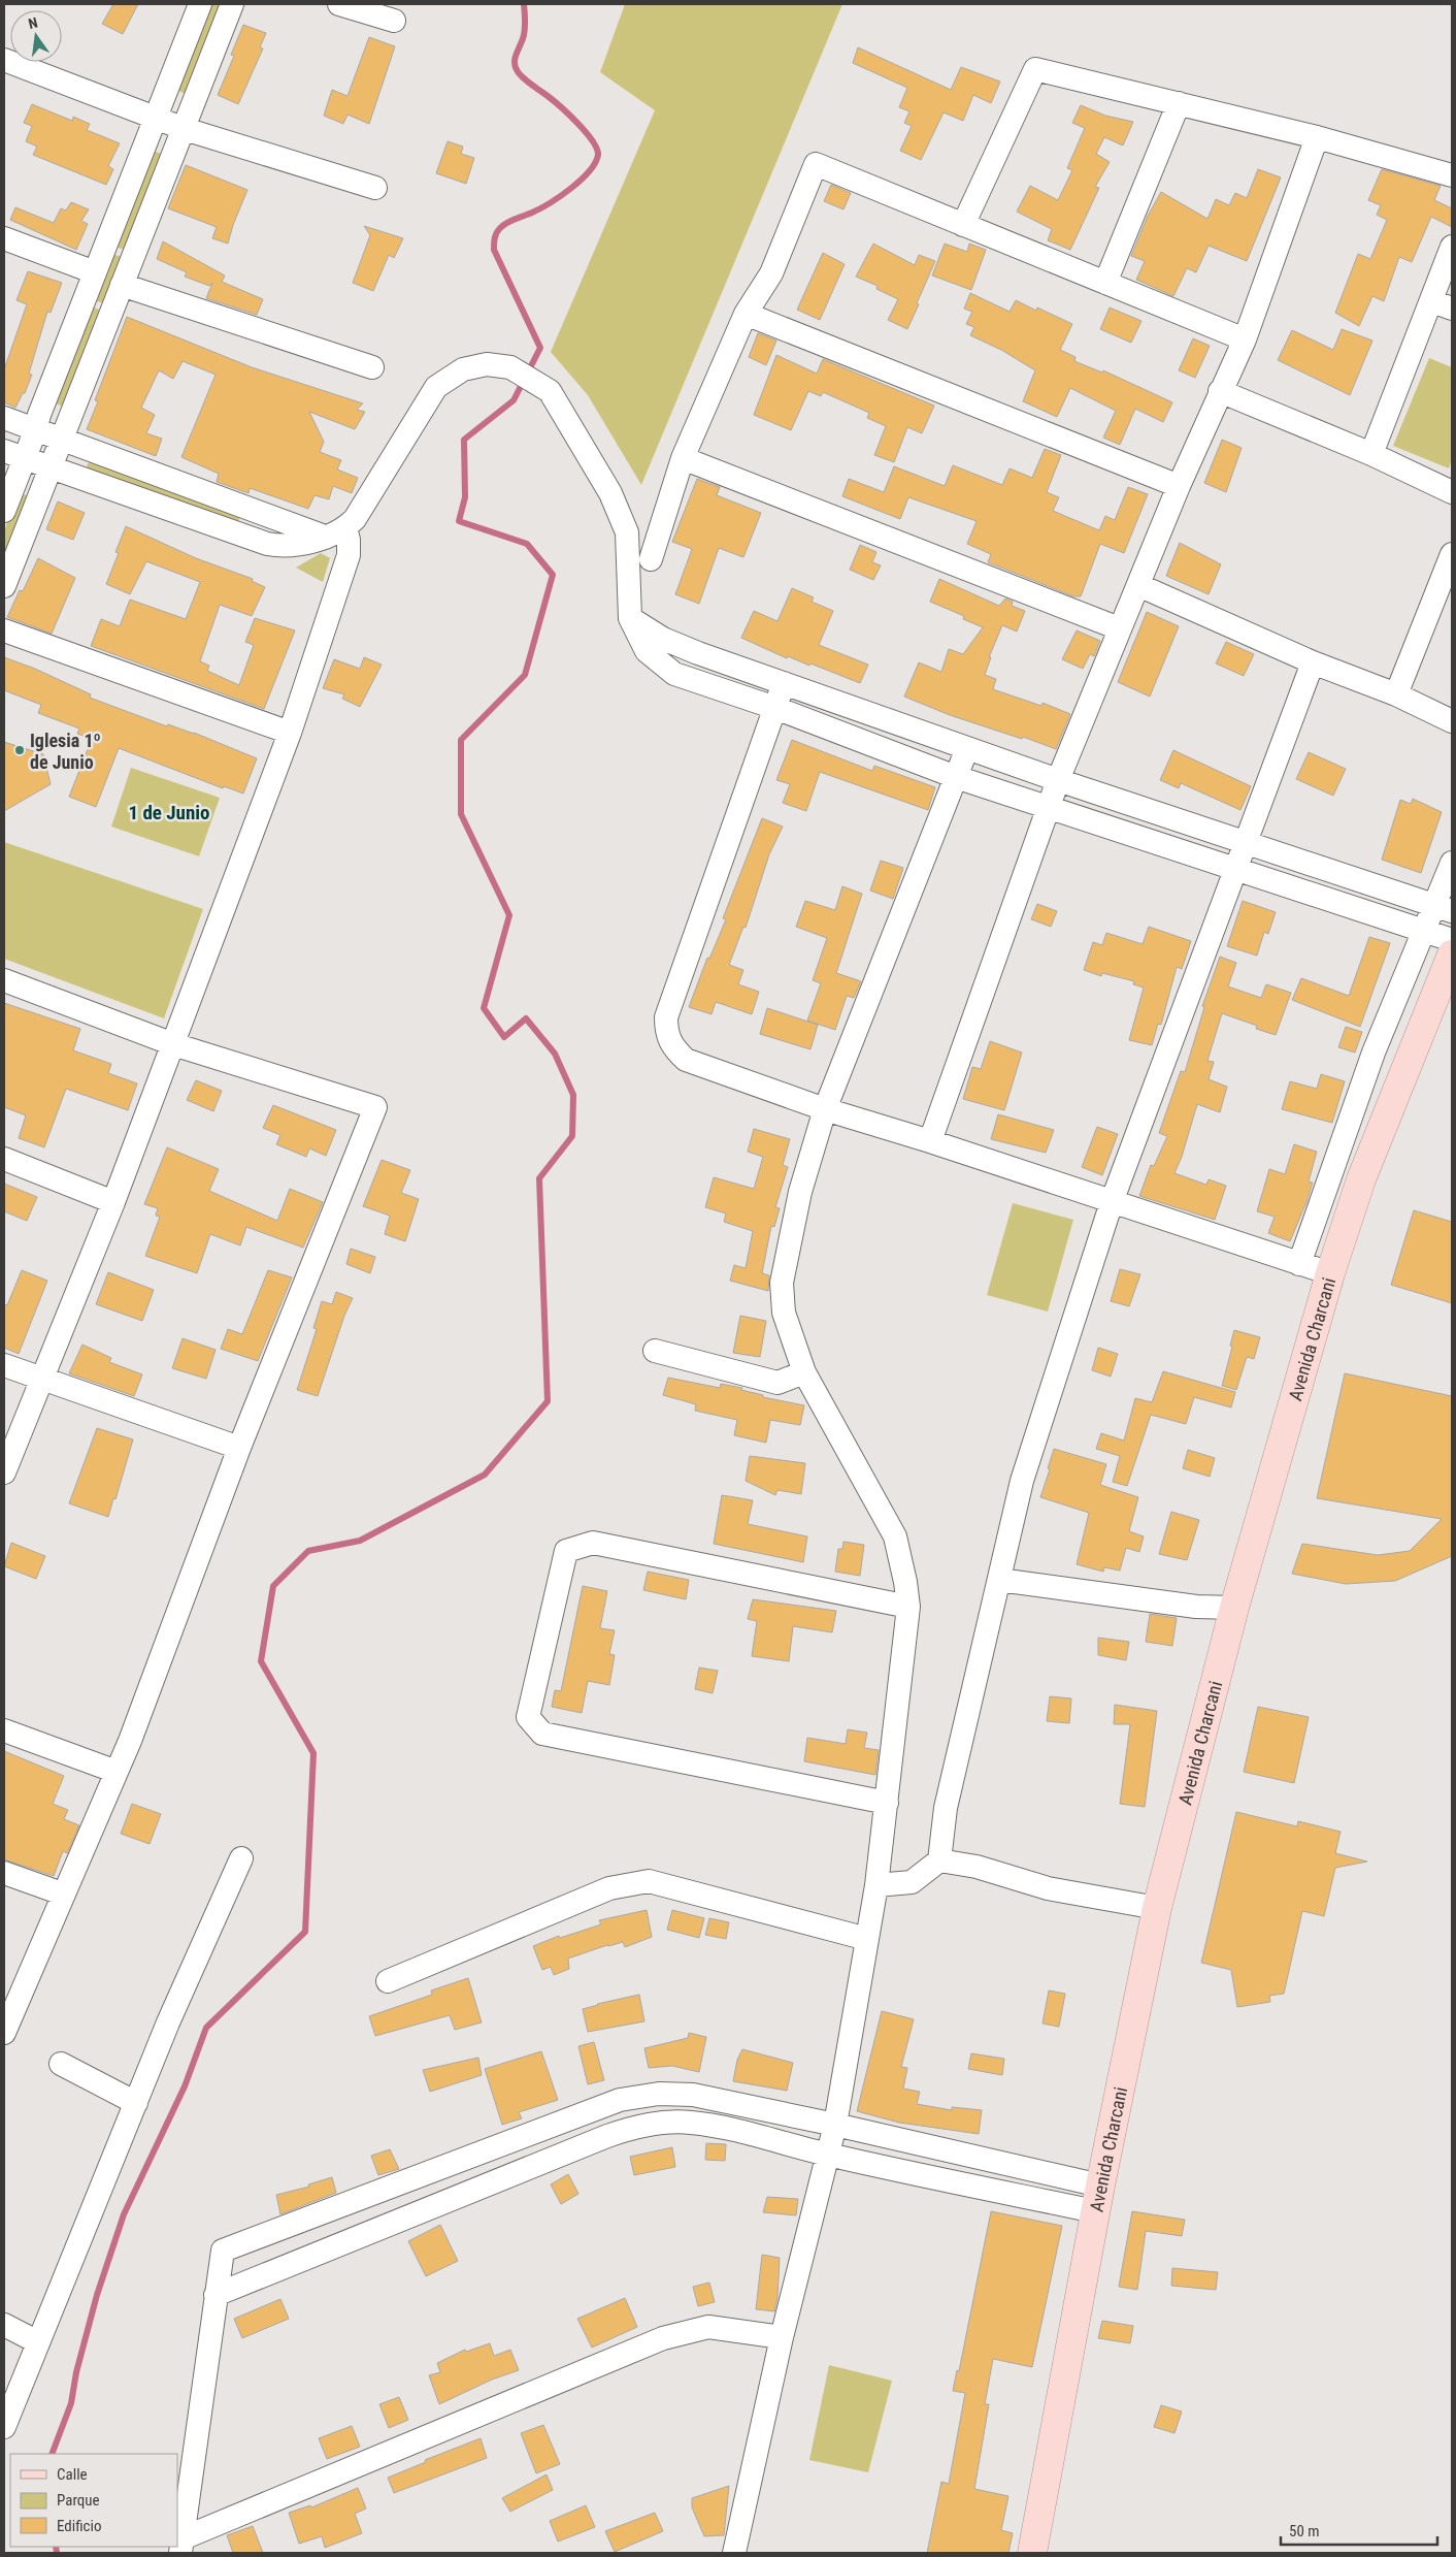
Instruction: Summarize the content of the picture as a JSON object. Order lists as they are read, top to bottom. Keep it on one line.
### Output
{"streets":{"main road":["Avenida Charcani"]},"districts":["1 de Junio"],"places":["Iglesia 1º de Junio"],"legend":["Calle","Parque","Edificio"],"scale_bar":"50 m","north":"top"}
